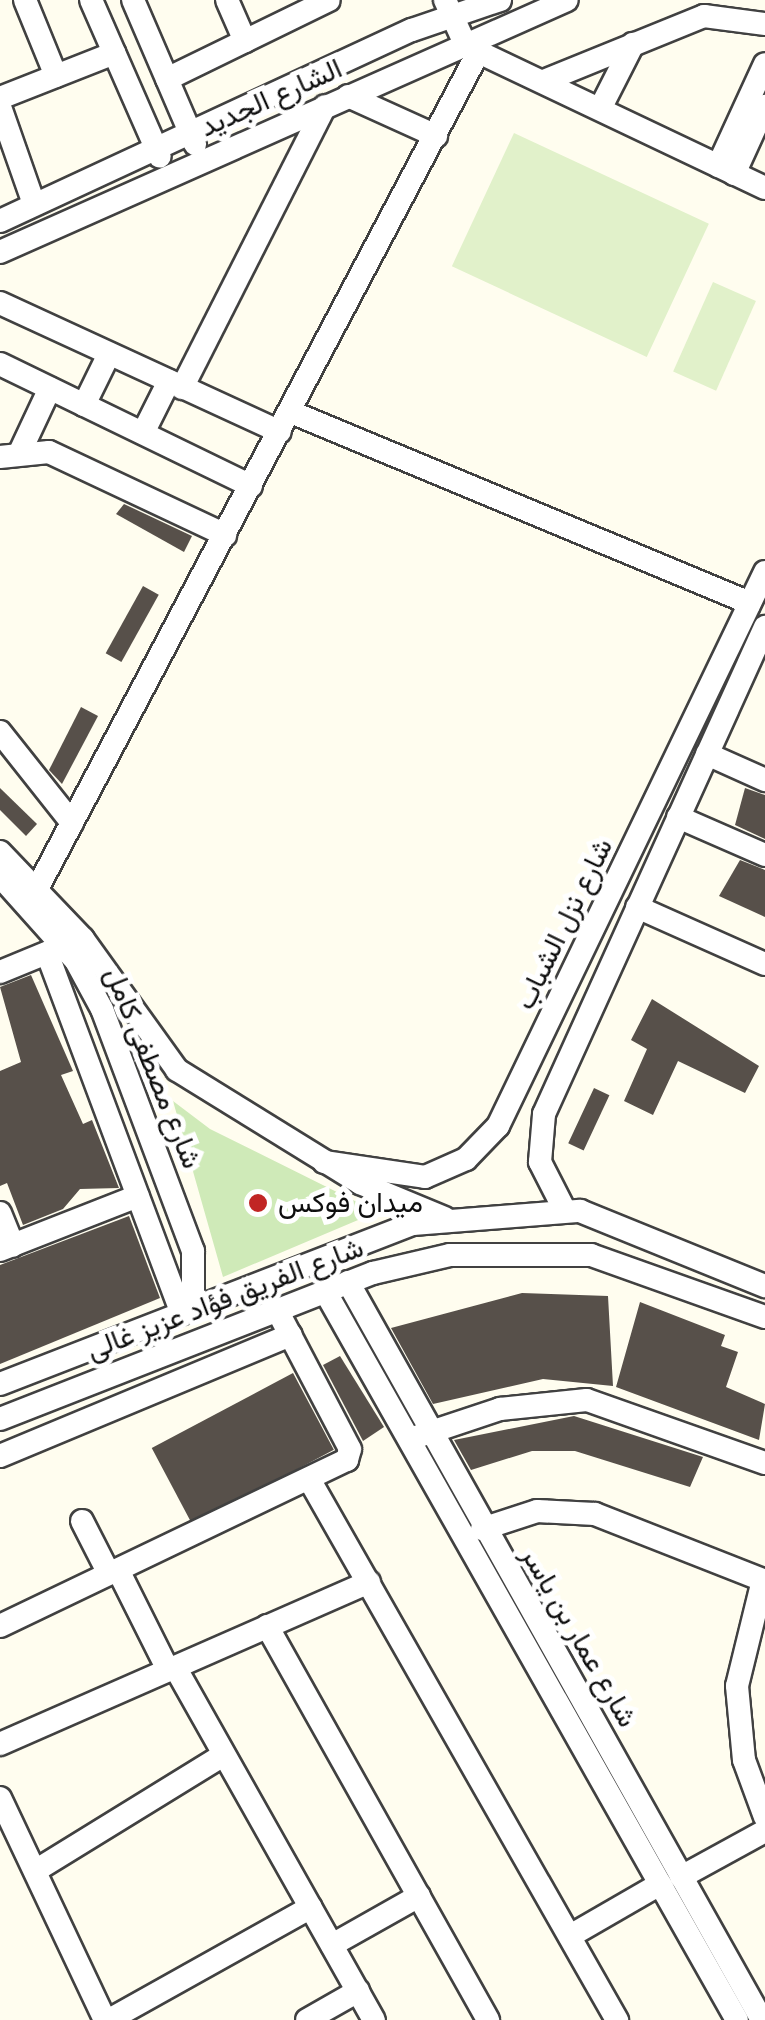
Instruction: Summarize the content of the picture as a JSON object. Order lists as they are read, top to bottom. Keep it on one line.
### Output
{"streets":{"street":["الشارع الجديد","شارع نزل الشباب","شارع مصطفى كامل","شارع الفريق فؤاد عزيز غالى","شارع عمار بن ياسر"]},"crossings":[["شارع نزل الشباب","شارع مصطفى كامل"],["شارع نزل الشباب","شارع الفريق فؤاد عزيز غالى"],["شارع مصطفى كامل","شارع الفريق فؤاد عزيز غالى"],["شارع الفريق فؤاد عزيز غالى","شارع عمار بن ياسر"]],"places":["ميدان فوكس"]}
